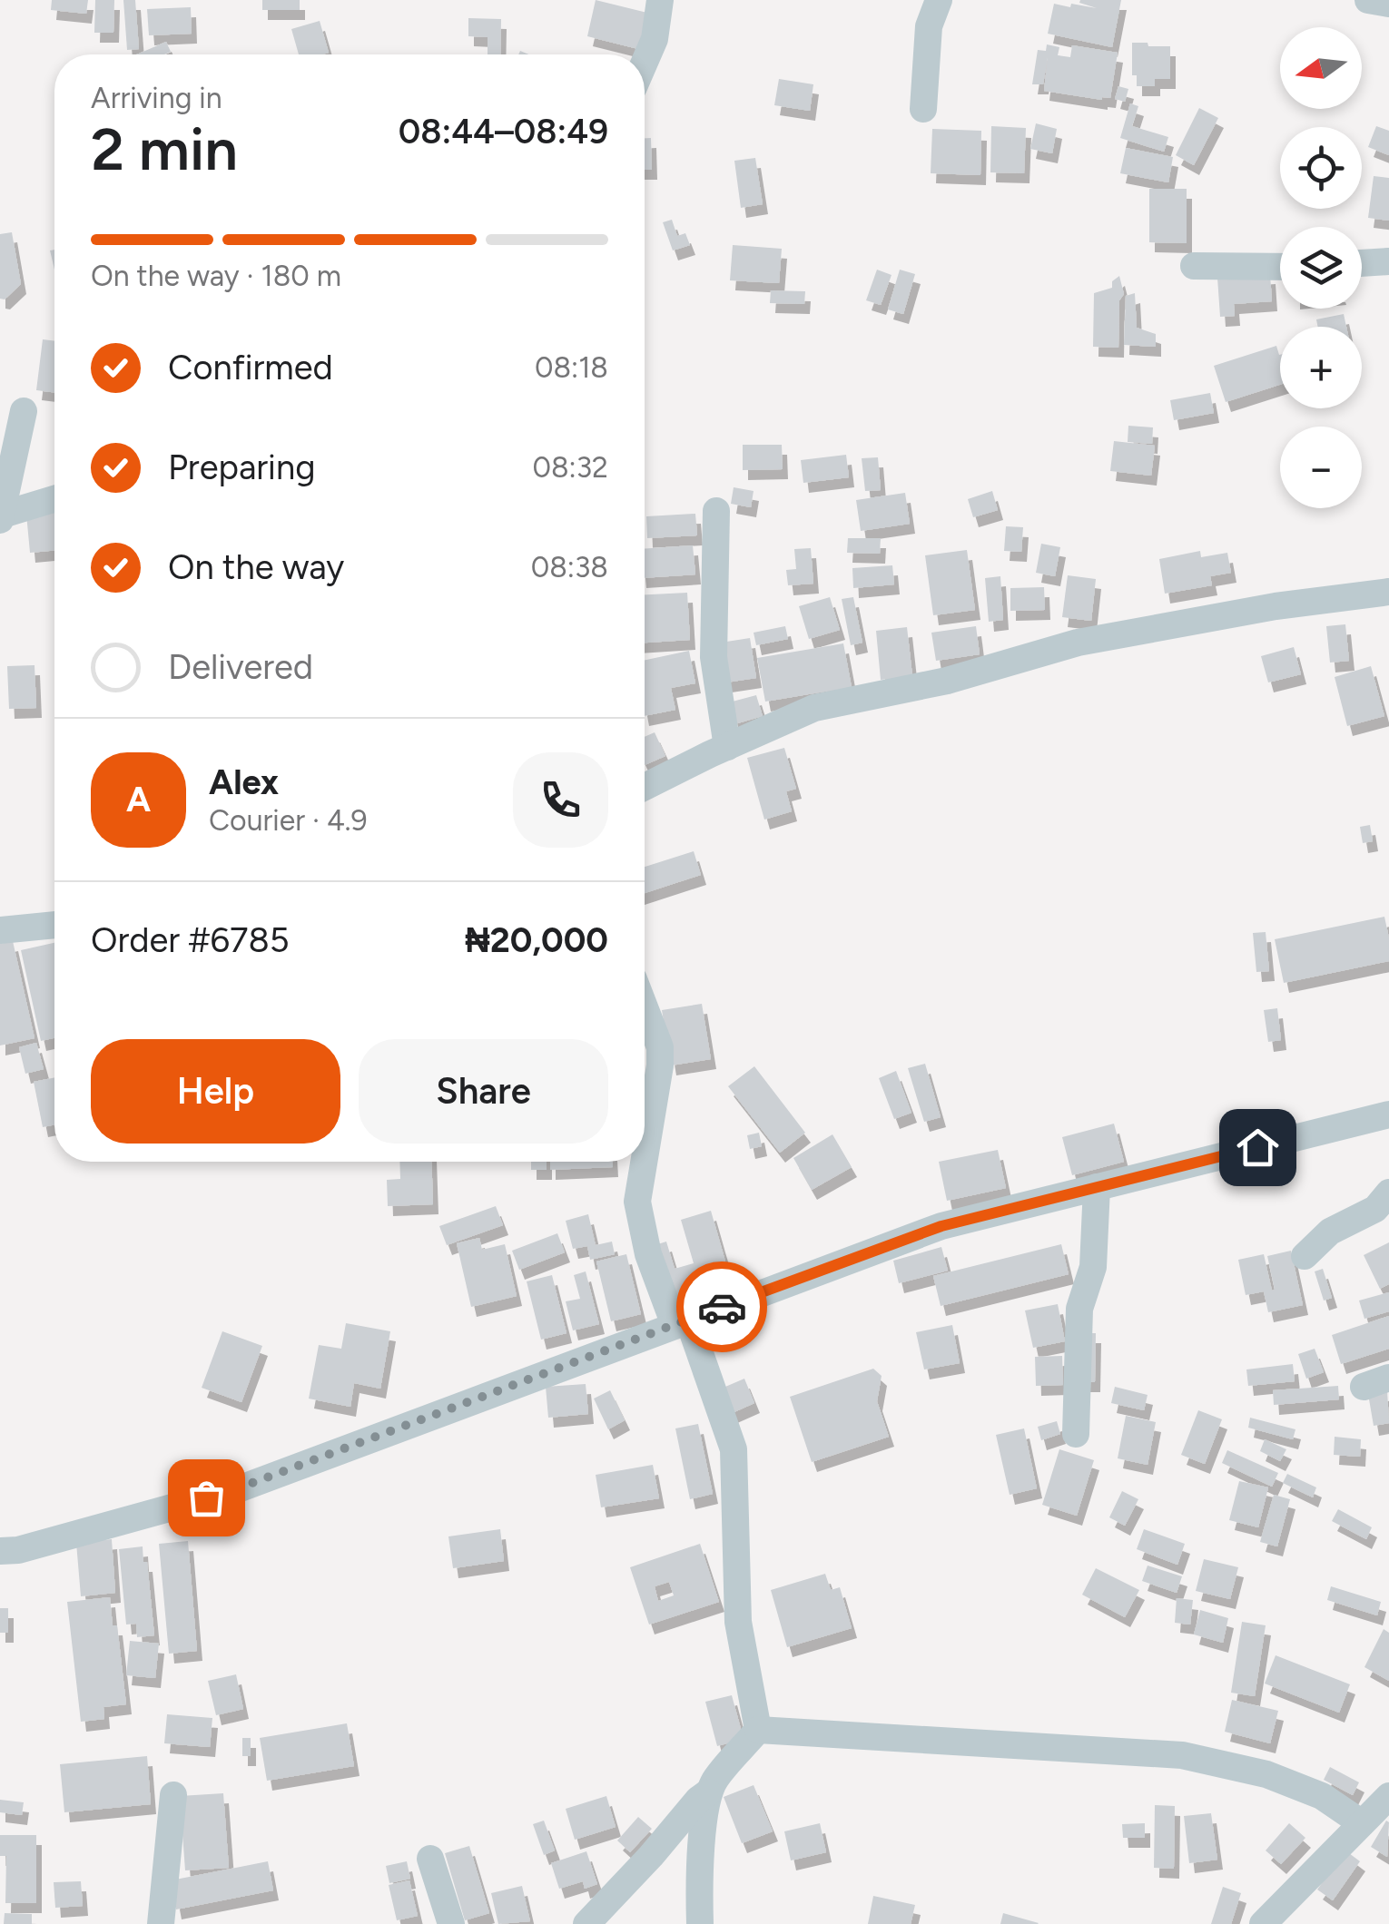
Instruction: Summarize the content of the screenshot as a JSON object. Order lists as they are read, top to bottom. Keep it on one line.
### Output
{"north":"left","page":{"map_buttons":["+","−"],"heading":["2 min","Arriving in","08:44–08:49"],"panel":["Alex","Courier · 4.9","Order #6785","₦20,000"],"bar":"On the way · 180 m","list":[["Confirmed","08:18"],["Preparing","08:32"],["On the way","08:38"],"Delivered"],"round":"A","buttons":["Help","Share"]}}
